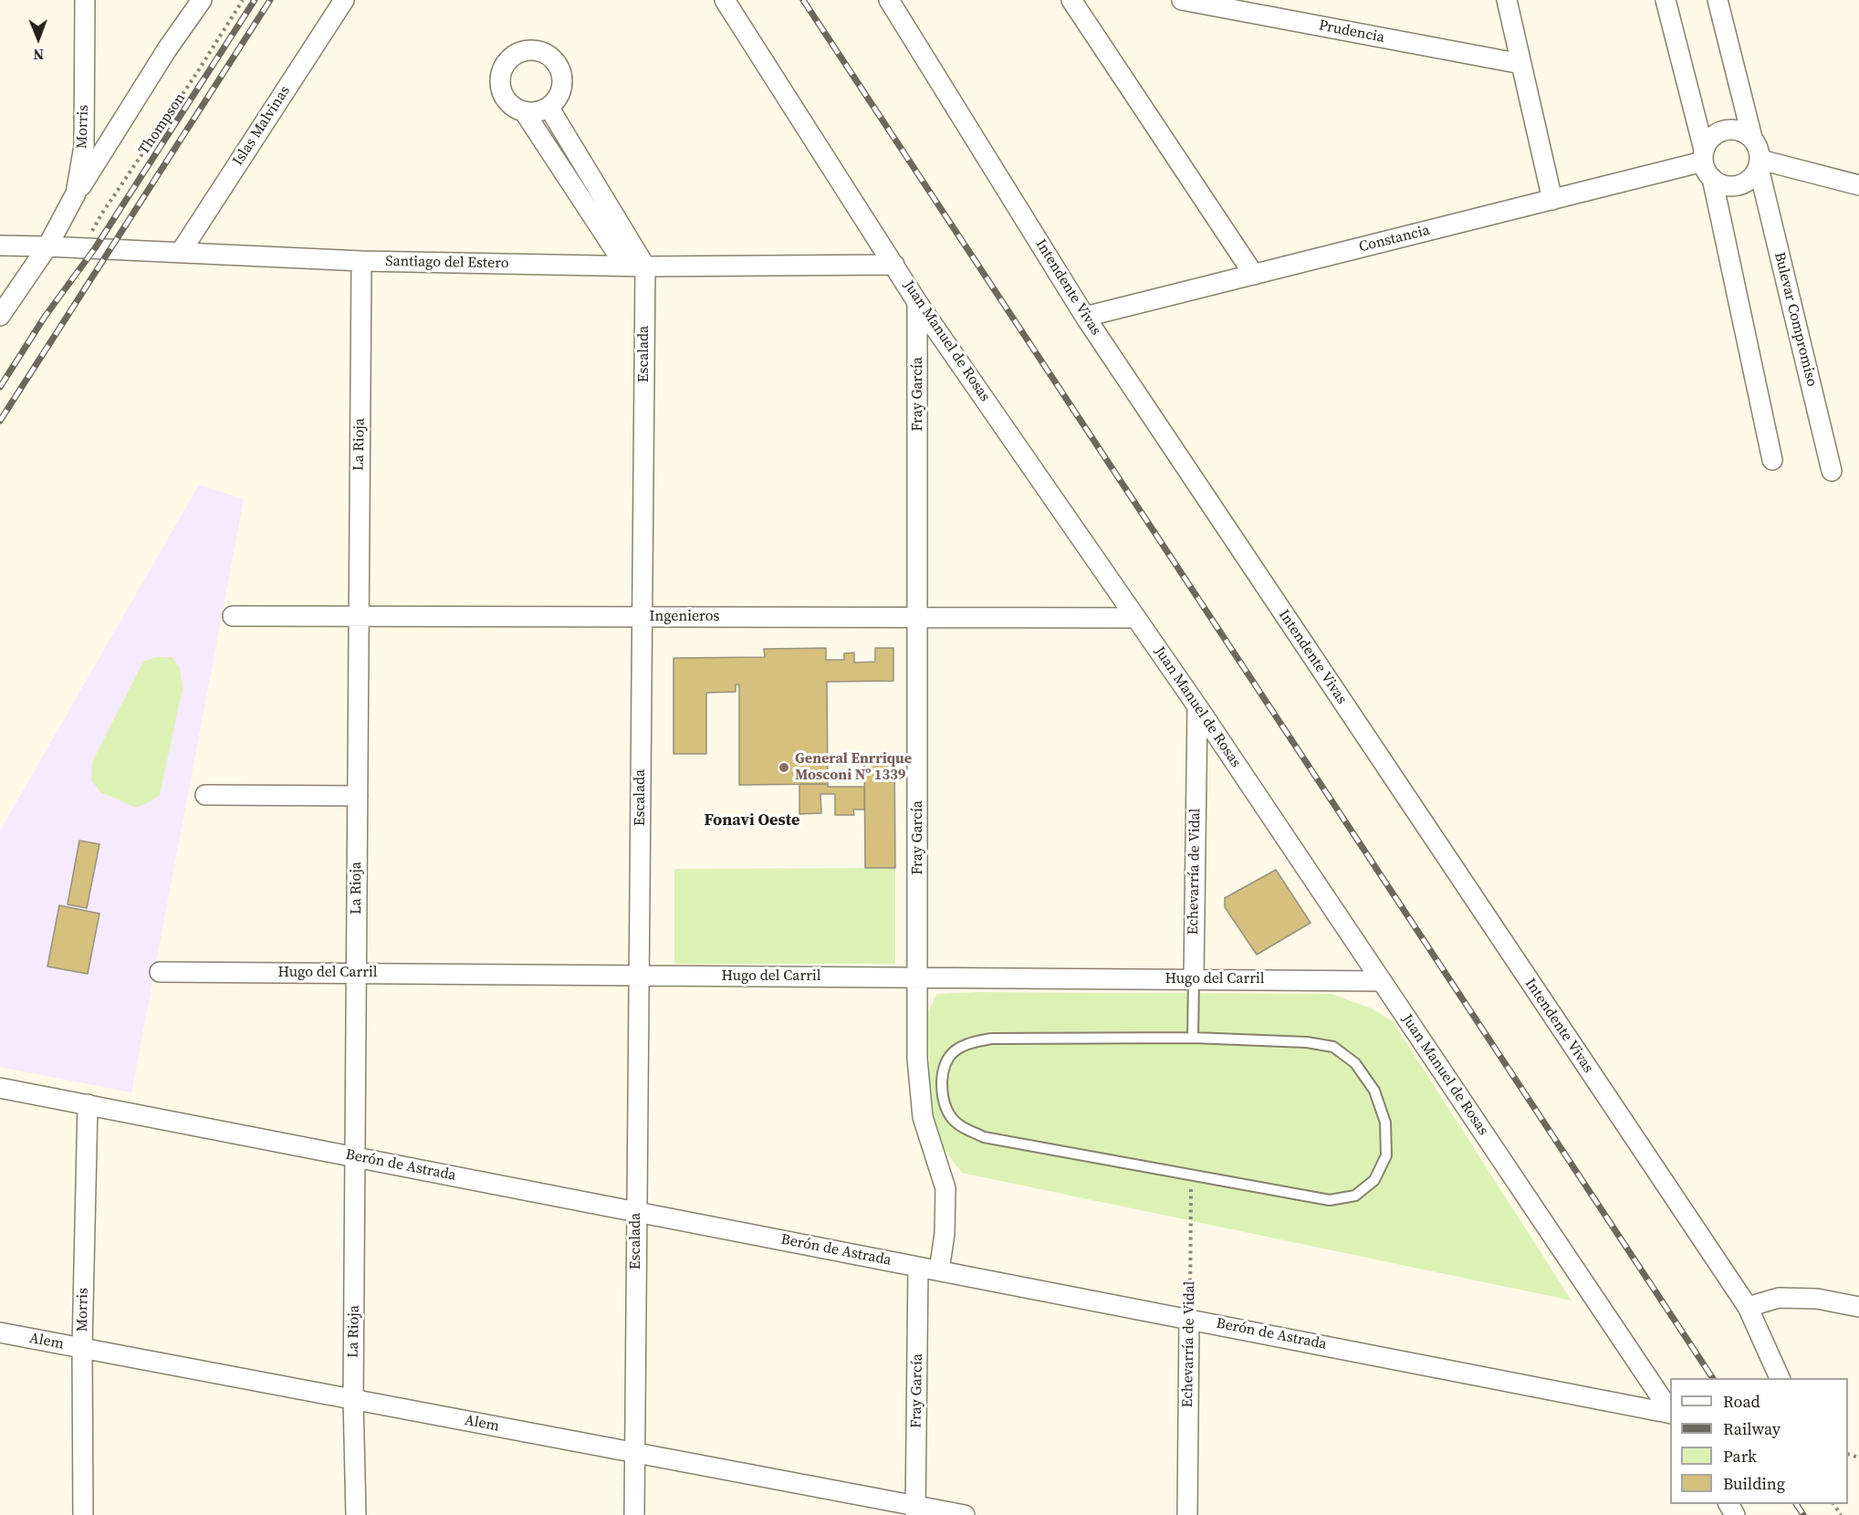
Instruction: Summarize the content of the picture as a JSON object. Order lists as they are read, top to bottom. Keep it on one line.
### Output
{"streets":{"street":["Prudencia","Islas Malvinas","Morris","Constancia","Santiago del Estero","Intendente Vivas","Bulevar Compromiso","Juan Manuel de Rosas","Escalada","Fray García","La Rioja","Ingenieros","Echevarría de Vidal","Hugo del Carril","Berón de Astrada","Alem"],"path":["Thompson"]},"crossings":[["Thompson","Santiago del Estero"],["Islas Malvinas","Santiago del Estero"],["Morris","Santiago del Estero"],["Morris","Berón de Astrada"],["Morris","Alem"],["Constancia","Intendente Vivas"],["Constancia","Bulevar Compromiso"],["Santiago del Estero","Juan Manuel de Rosas"],["Santiago del Estero","Escalada"],["Santiago del Estero","La Rioja"],["Juan Manuel de Rosas","Fray García"],["Juan Manuel de Rosas","Ingenieros"],["Juan Manuel de Rosas","Echevarría de Vidal"],["Juan Manuel de Rosas","Hugo del Carril"],["Escalada","Ingenieros"],["Escalada","Hugo del Carril"],["Escalada","Berón de Astrada"],["Escalada","Alem"],["Fray García","Ingenieros"],["Fray García","Hugo del Carril"],["Fray García","Berón de Astrada"],["Fray García","Alem"],["La Rioja","Ingenieros"],["La Rioja","Hugo del Carril"],["La Rioja","Berón de Astrada"],["La Rioja","Alem"],["Echevarría de Vidal","Hugo del Carril"],["Echevarría de Vidal","Berón de Astrada"]],"districts":["Fonavi Oeste"],"places":["General Enrrique Mosconi Nº 1339"],"legend":["Road","Railway","Park","Building"],"north":"bottom"}
